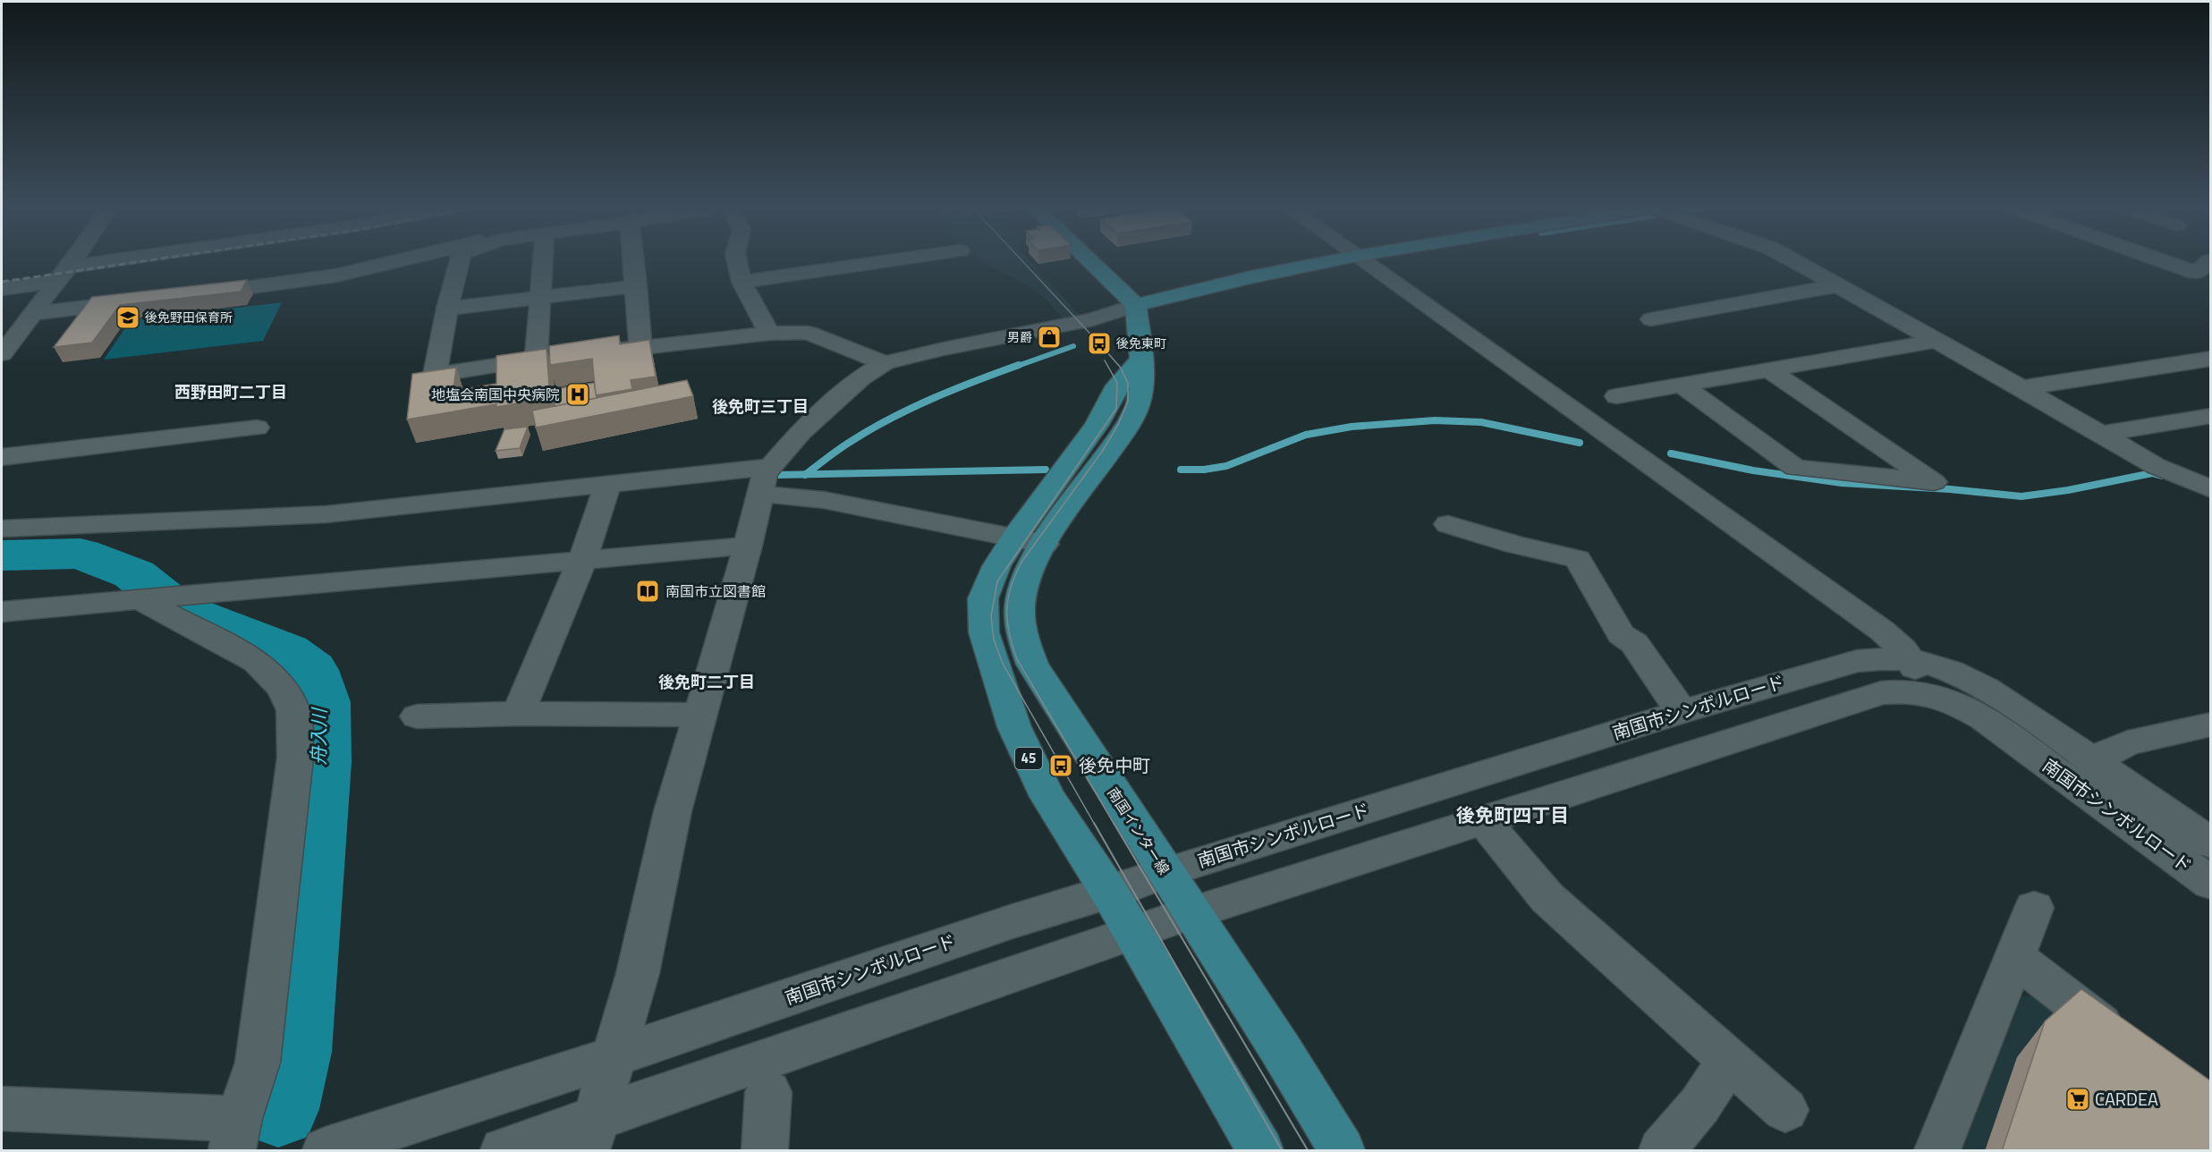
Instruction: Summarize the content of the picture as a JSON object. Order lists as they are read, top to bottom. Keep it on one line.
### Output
{"streets":{"main road":["45","南国インター線"],"street":["南国市シンボルロード"]},"crossings":[["南国市シンボルロード","南国インター線"]],"districts":["西野田町二丁目","後免町三丁目","後免町二丁目","後免町四丁目"],"water":["舟入川"],"places":{"school or university":["後免野田保育所"],"shop":["男爵"],"bus stop":["後免東町","後免中町"],"hospital":["地塩会南国中央病院"],"library":["南国市立図書館"],"supermarket":["CARDEA"]}}
